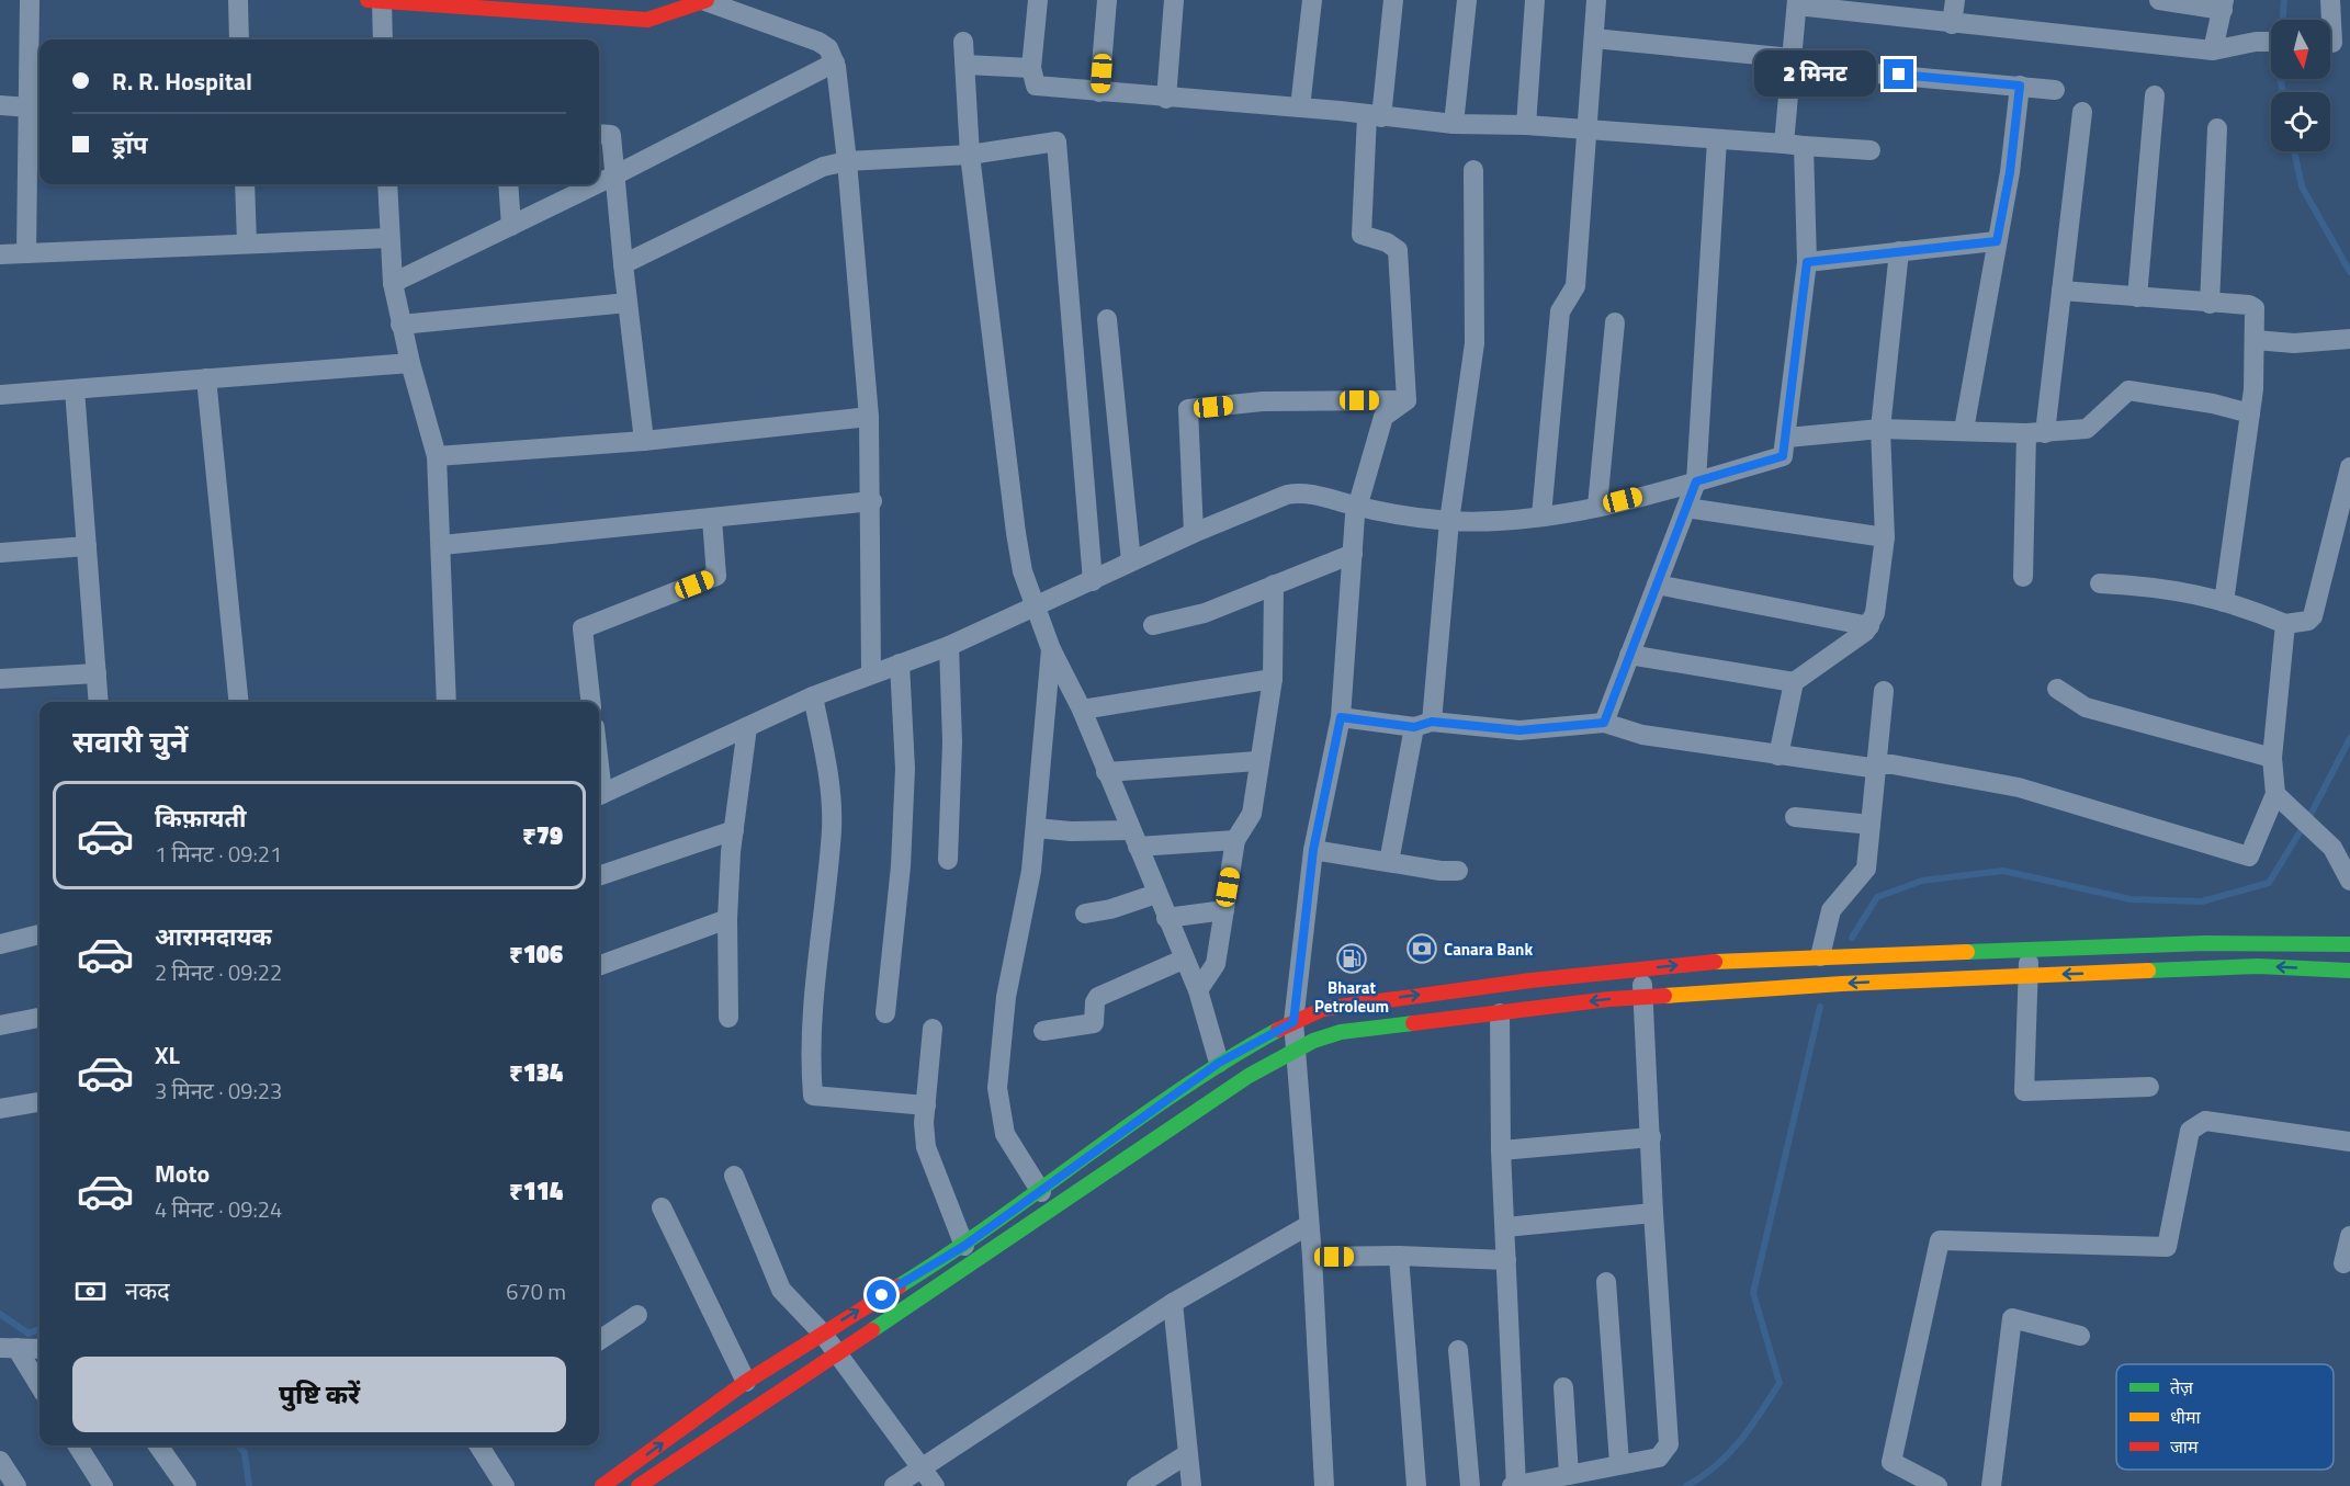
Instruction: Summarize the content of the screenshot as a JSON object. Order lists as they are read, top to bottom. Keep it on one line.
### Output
{"places":{"bank":["Canara Bank"],"fuel station":["Bharat Petroleum"]},"legend":["तेज़","धीमा","जाम"],"north":"bottom","page":{"banner":["R. R. Hospital","ड्रॉप"],"bubble":"2 मिनट","heading":"सवारी चुनें","list":[{"name":"किफ़ायती","note":"1 मिनट · 09:21","value":"₹79"},{"name":"आरामदायक","note":"2 मिनट · 09:22","value":"₹106"},{"name":"XL","note":"3 मिनट · 09:23","value":"₹134"},{"name":"Moto","note":"4 मिनट · 09:24","value":"₹114"}],"pay":["नकद","670 m"],"buttons":"पुष्टि करें"}}
